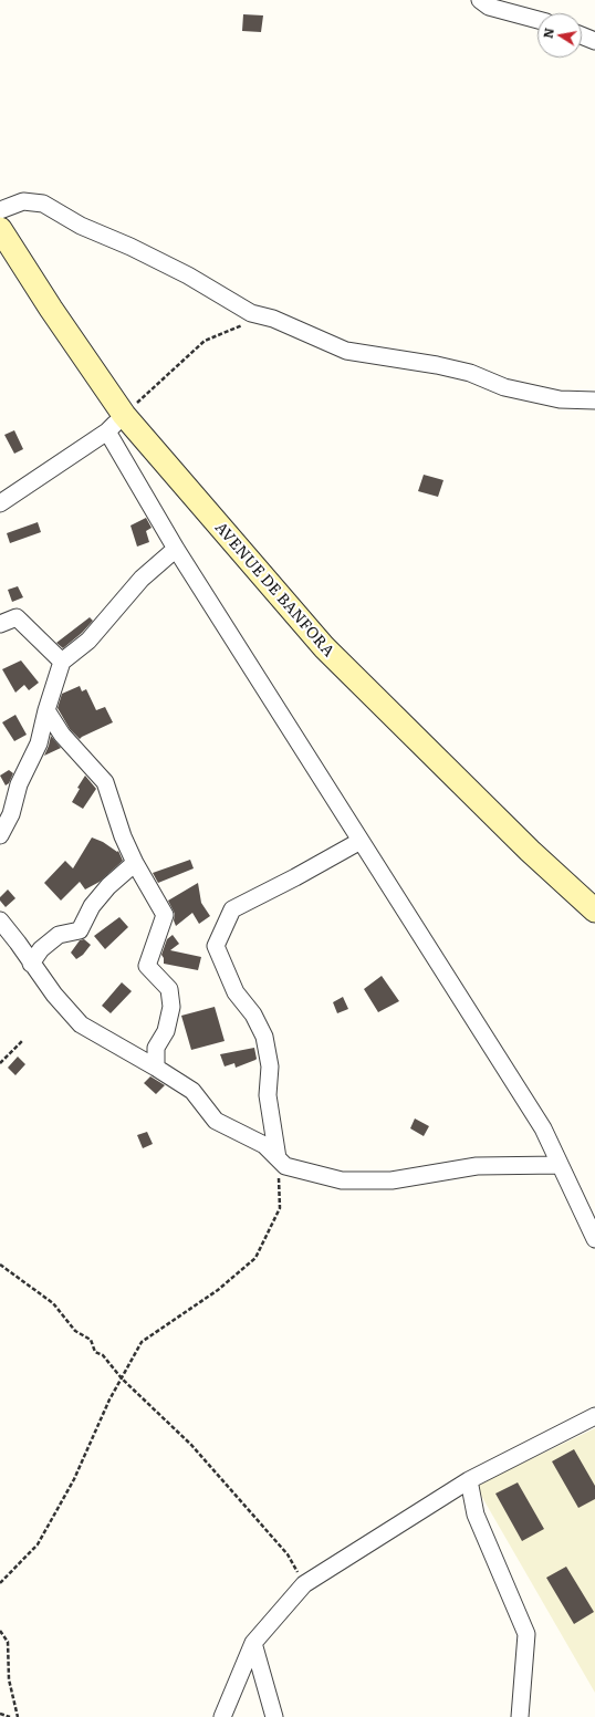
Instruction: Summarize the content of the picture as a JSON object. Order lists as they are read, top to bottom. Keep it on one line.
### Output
{"streets":{"main road":["AVENUE DE BANFORA"]},"north":"left"}
